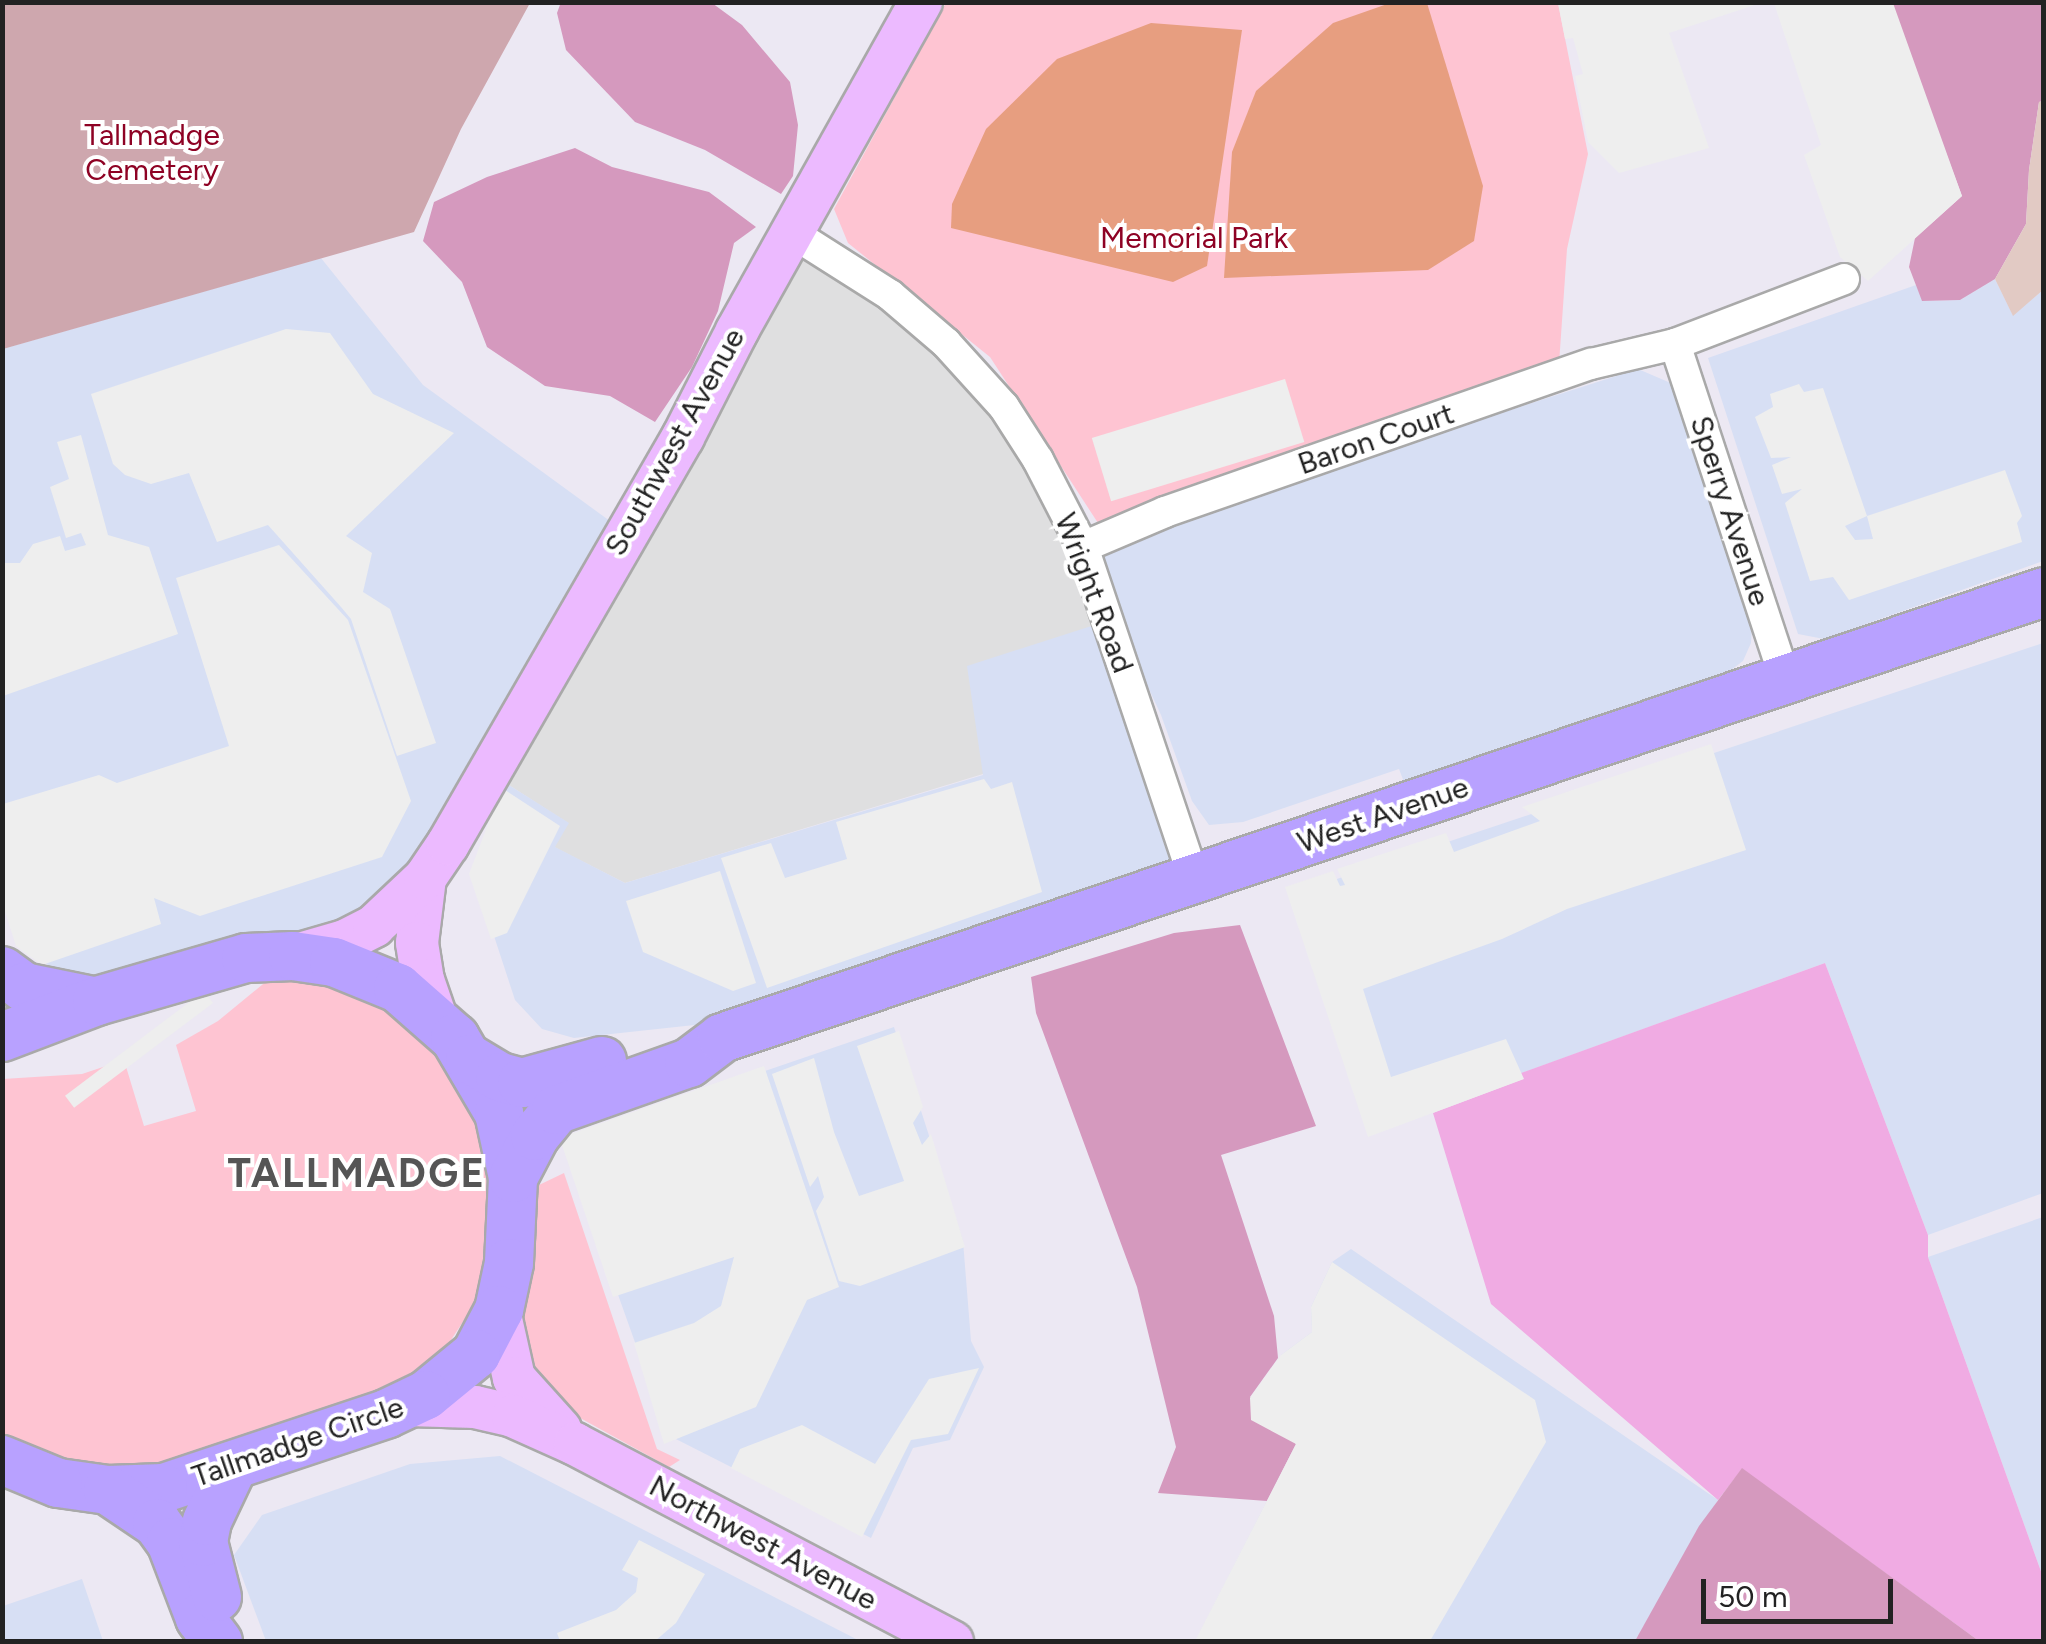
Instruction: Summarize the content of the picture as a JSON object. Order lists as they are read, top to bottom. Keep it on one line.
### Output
{"streets":{"main road":["West Avenue","Tallmadge Circle"],"street":["Baron Court","Southwest Avenue","Sperry Avenue","Wright Road","Northwest Avenue"]},"crossings":[["Baron Court","Sperry Avenue"],["Baron Court","Wright Road"],["Southwest Avenue","Wright Road"],["Southwest Avenue","Tallmadge Circle"],["Sperry Avenue","West Avenue"],["Wright Road","West Avenue"],["West Avenue","Tallmadge Circle"],["Tallmadge Circle","Northwest Avenue"]],"districts":["TALLMADGE"],"parks":["Tallmadge Cemetery","Memorial Park"],"scale_bar":"50 m"}
